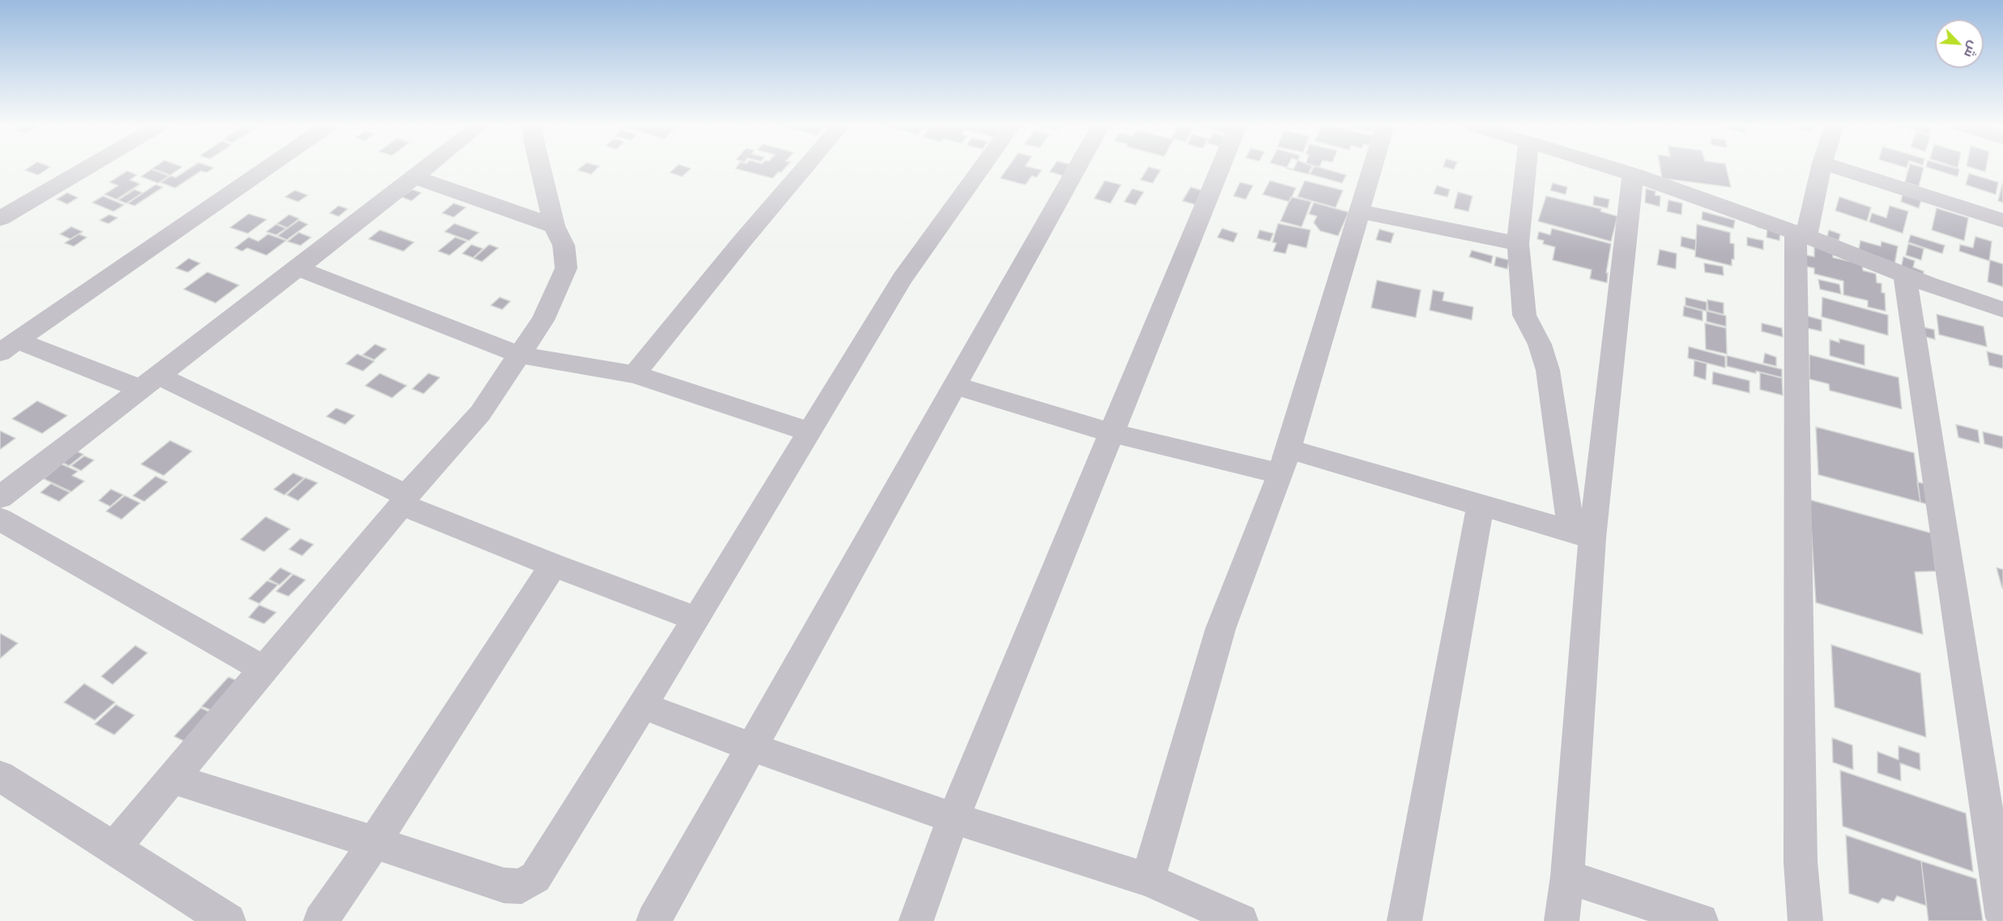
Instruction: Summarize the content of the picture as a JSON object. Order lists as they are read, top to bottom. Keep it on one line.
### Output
{"north":"bottom right"}
